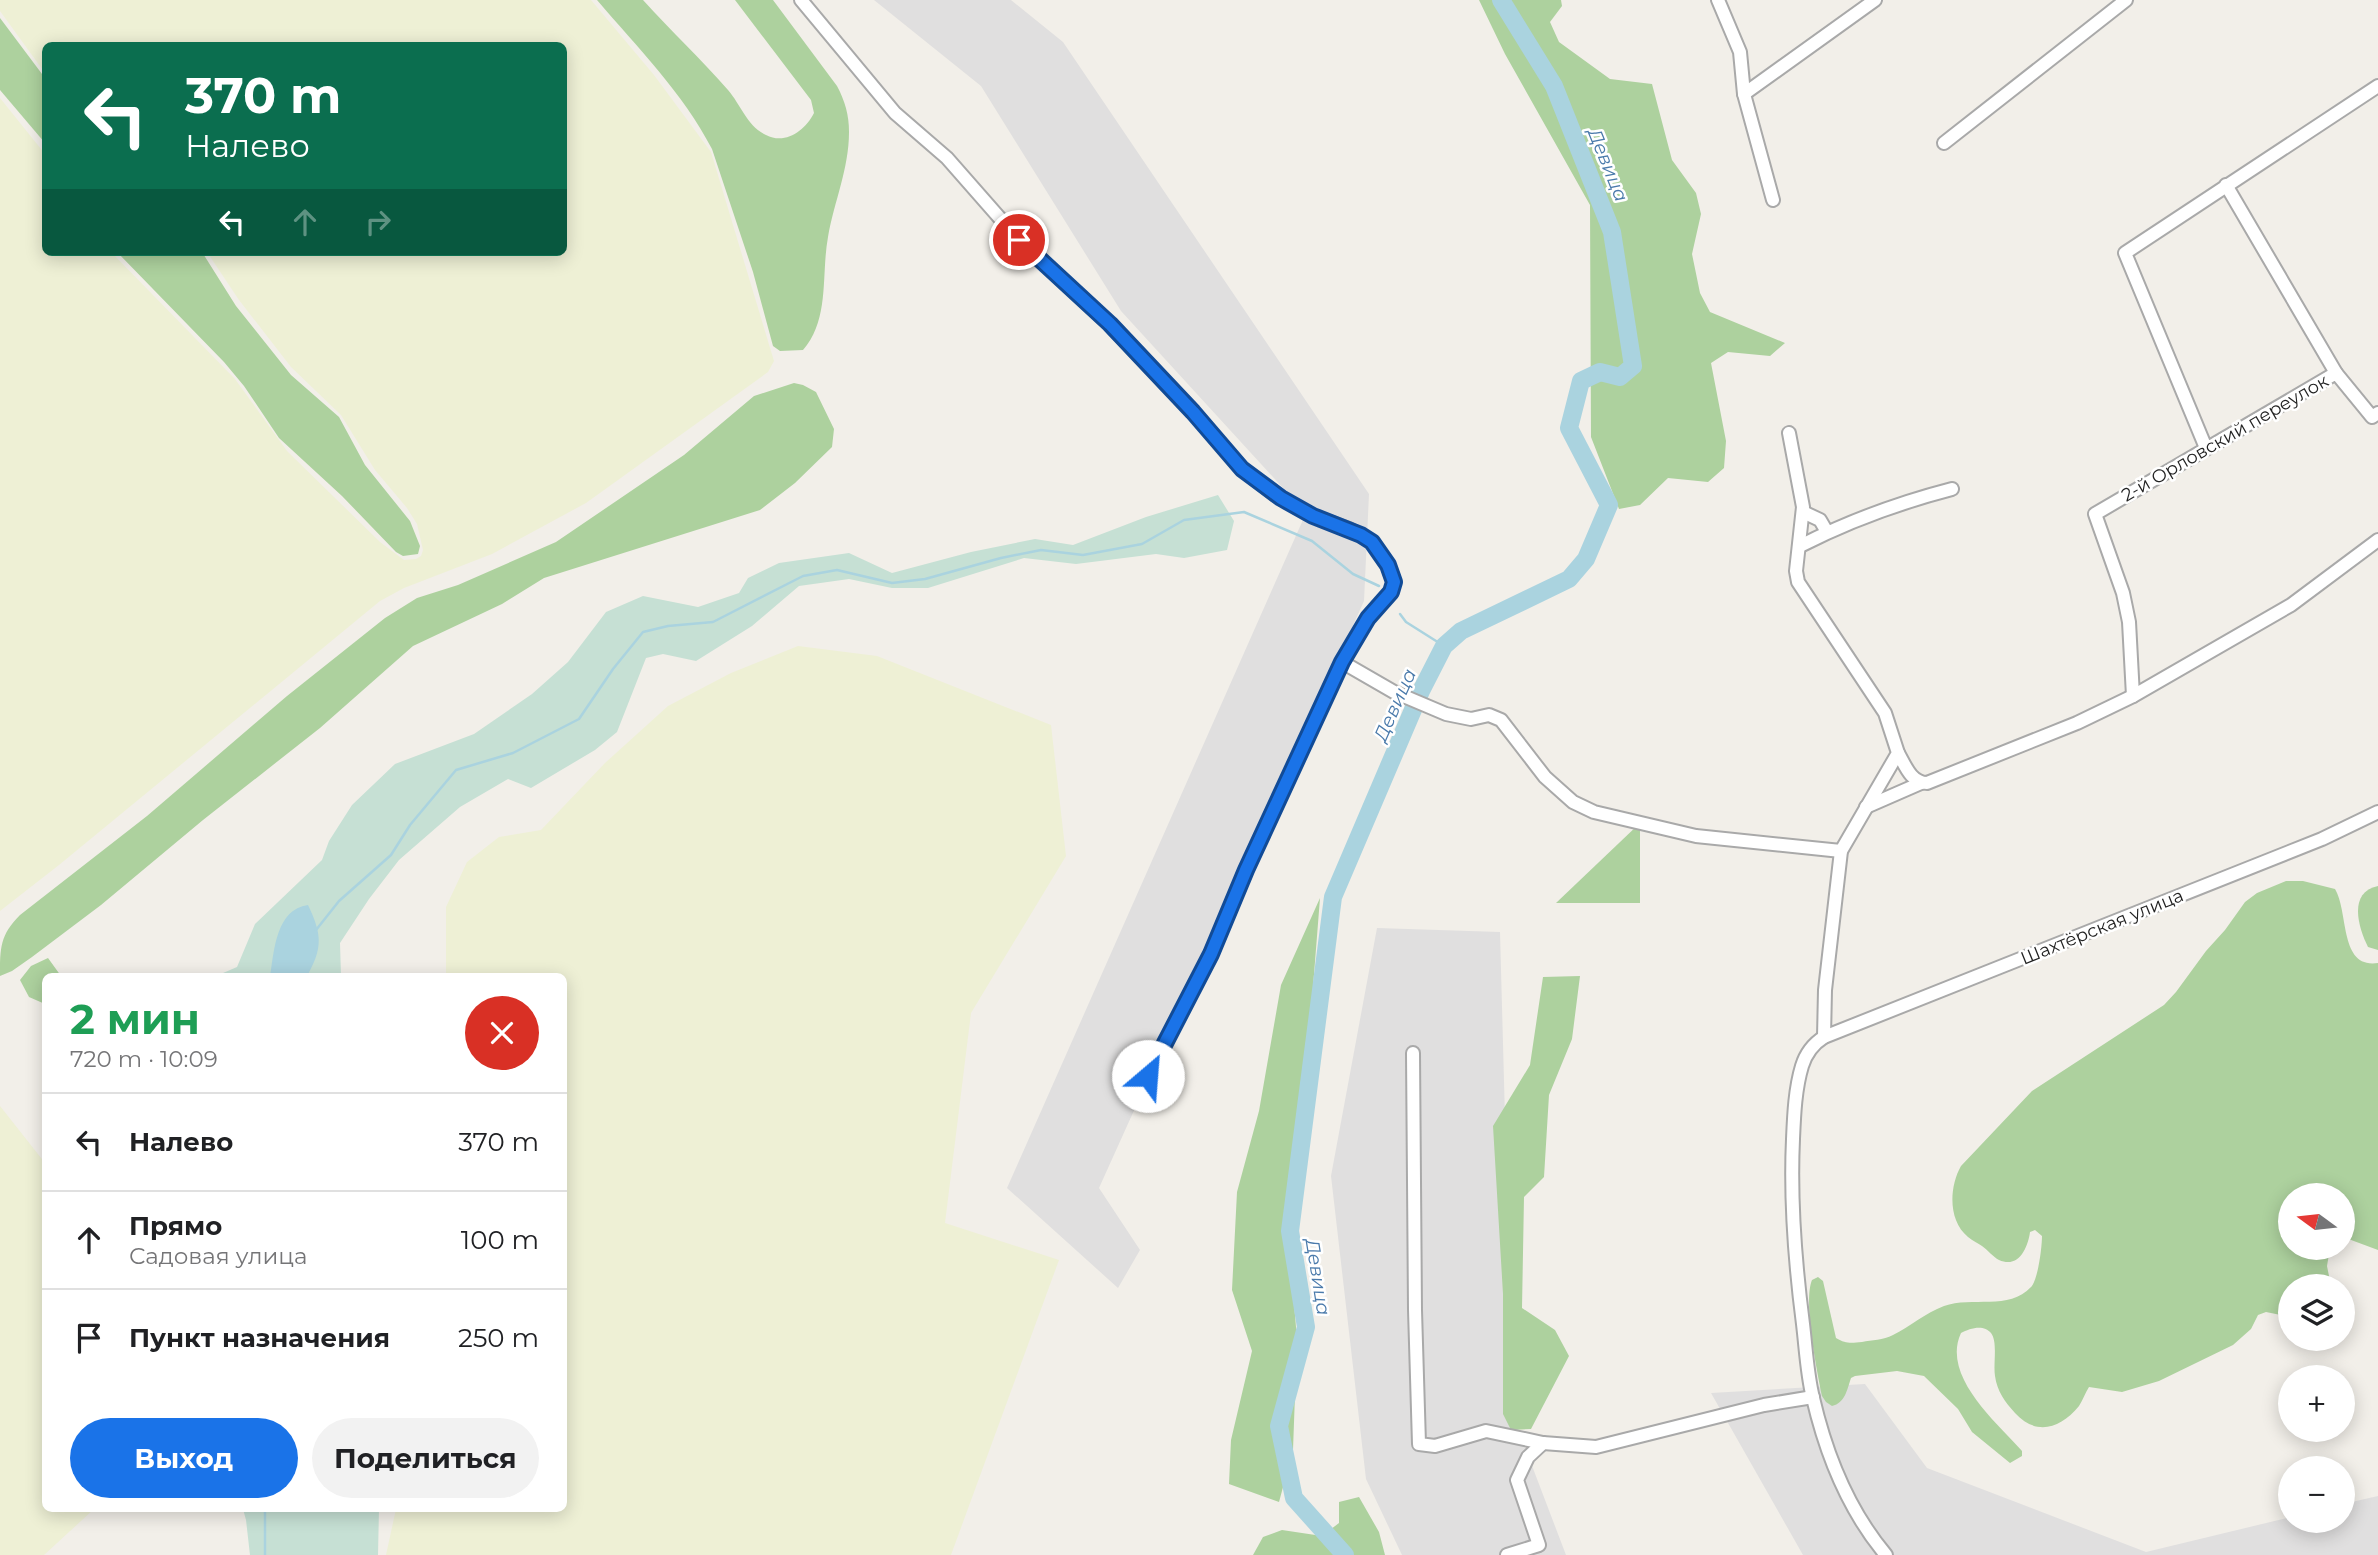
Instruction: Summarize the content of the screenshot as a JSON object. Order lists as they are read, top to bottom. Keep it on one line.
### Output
{"streets":{"street":["2-й Орловский переулок","Шахтёрская улица"]},"water":["Девица"],"north":"left","page":{"turn":["370 m","Налево"],"heading":["2 мин","720 m · 10:09"],"list":[{"name":"Налево","value":"370 m"},{"name":"Прямо","note":"Садовая улица","value":"100 m"},{"name":"Пункт назначения","value":"250 m"}],"map_buttons":["+","−"],"buttons":["Выход","Поделиться"]}}
